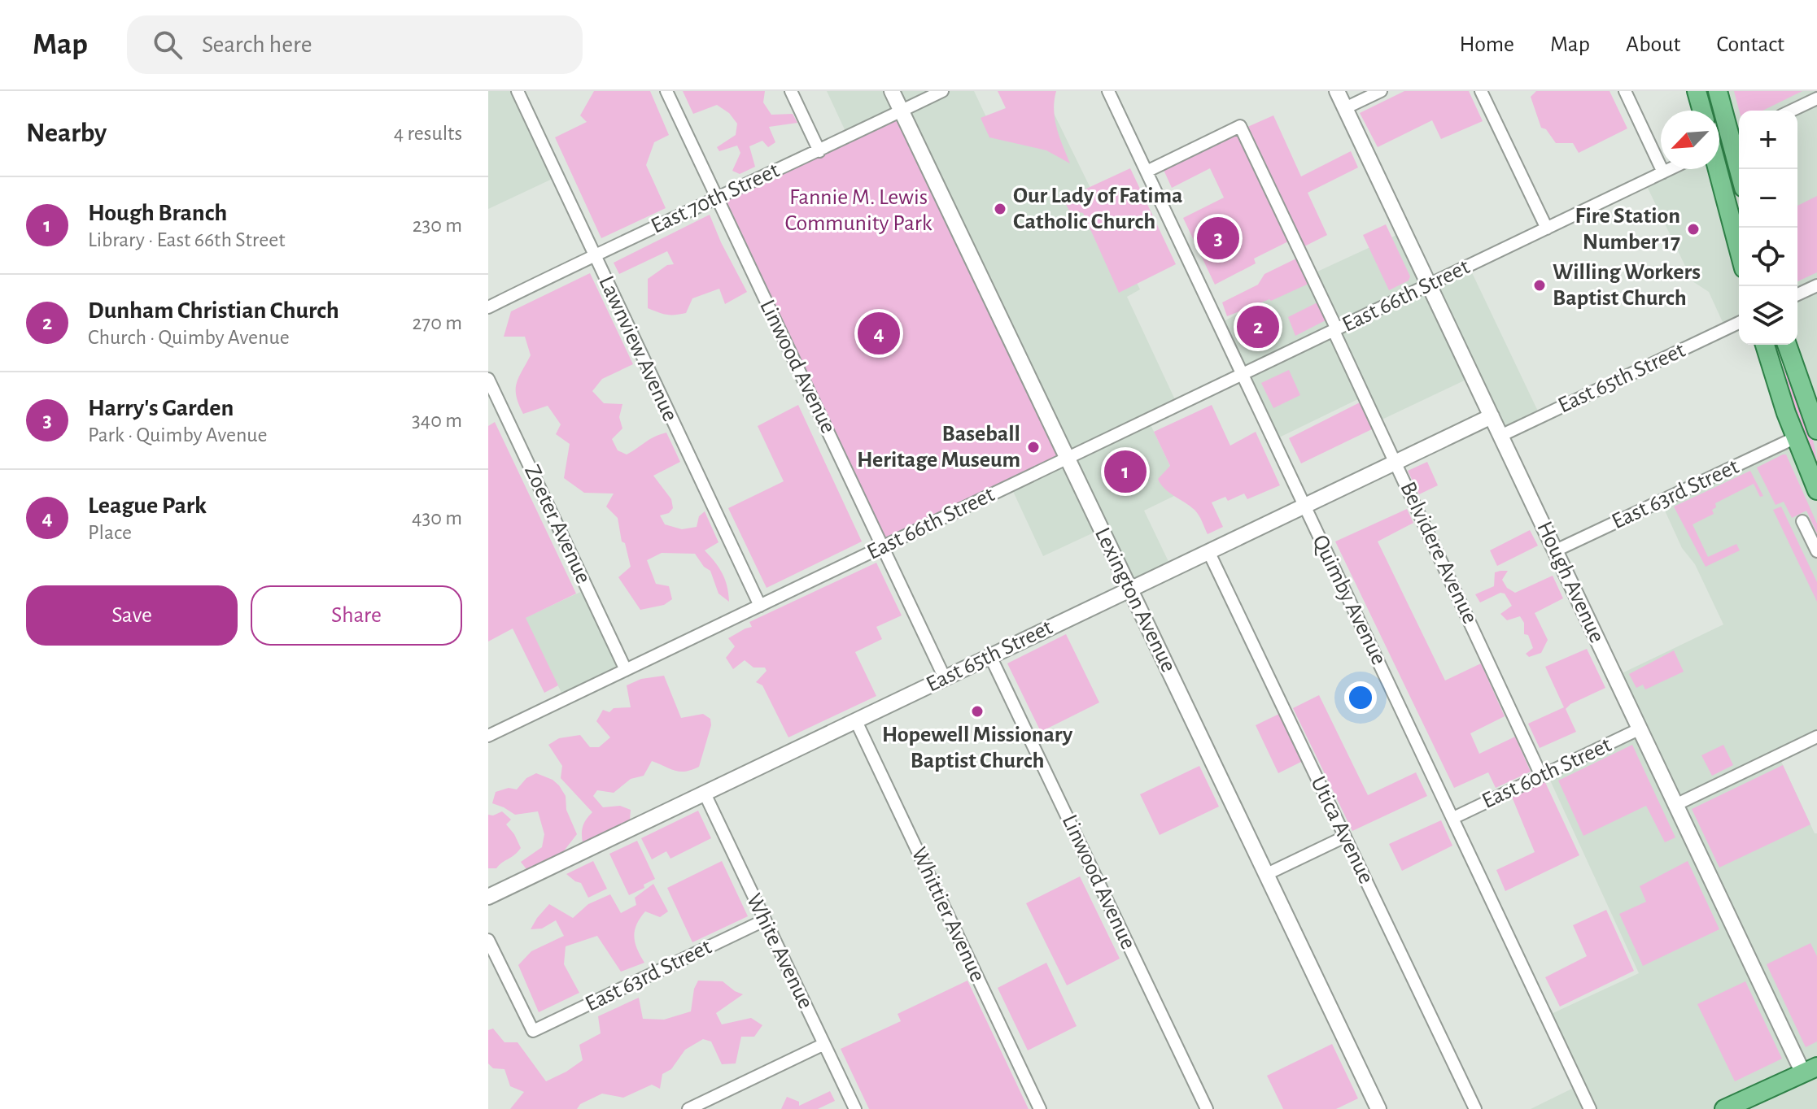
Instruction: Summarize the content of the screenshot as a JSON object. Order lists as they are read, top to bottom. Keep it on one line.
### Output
{"streets":{"street":["East 70th Street","East 66th Street","Lawnview Avenue","Linwood Avenue","East 65th Street","East 63rd Street","Zoeter Avenue","Belvidere Avenue","Hough Avenue","Lexington Avenue","Quimby Avenue","East 60th Street","Utica Avenue","Whittier Avenue","White Avenue"]},"crossings":[["East 70th Street","Lawnview Avenue"],["East 70th Street","Linwood Avenue"],["East 70th Street","Lexington Avenue"],["East 66th Street","Lawnview Avenue"],["East 66th Street","Linwood Avenue"],["East 66th Street","Zoeter Avenue"],["East 66th Street","Belvidere Avenue"],["East 66th Street","Hough Avenue"],["East 66th Street","Lexington Avenue"],["East 66th Street","Quimby Avenue"],["Linwood Avenue","East 65th Street"],["East 65th Street","Belvidere Avenue"],["East 65th Street","Hough Avenue"],["East 65th Street","Lexington Avenue"],["East 65th Street","Quimby Avenue"],["East 65th Street","Utica Avenue"],["East 65th Street","Whittier Avenue"],["East 65th Street","White Avenue"],["East 63rd Street","Hough Avenue"],["East 63rd Street","White Avenue"],["Belvidere Avenue","Quimby Avenue"],["Belvidere Avenue","East 60th Street"],["Hough Avenue","East 60th Street"],["Quimby Avenue","East 60th Street"]],"parks":["Fannie M. Lewis Community Park"],"places":["Our Lady of Fatima Catholic Church","Fire Station Number 17","Willing Workers Baptist Church","Baseball Heritage Museum","Hopewell Missionary Baptist Church"],"north":"bottom left","page":{"header":"Map","search":"Search here","nav":["Home","Map","About","Contact"],"heading":["Nearby","4 results"],"map_buttons":["+","−"],"list":[{"mark":"1","name":"Hough Branch","note":"Library · East 66th Street","value":"230 m"},{"mark":"2","name":"Dunham Christian Church","note":"Church · Quimby Avenue","value":"270 m"},{"mark":"3","name":"Harry's Garden","note":"Park · Quimby Avenue","value":"340 m"},{"mark":"4","name":"League Park","note":"Place","value":"430 m"}],"pins":["3","2","4","1"],"buttons":["Save","Share"]}}
